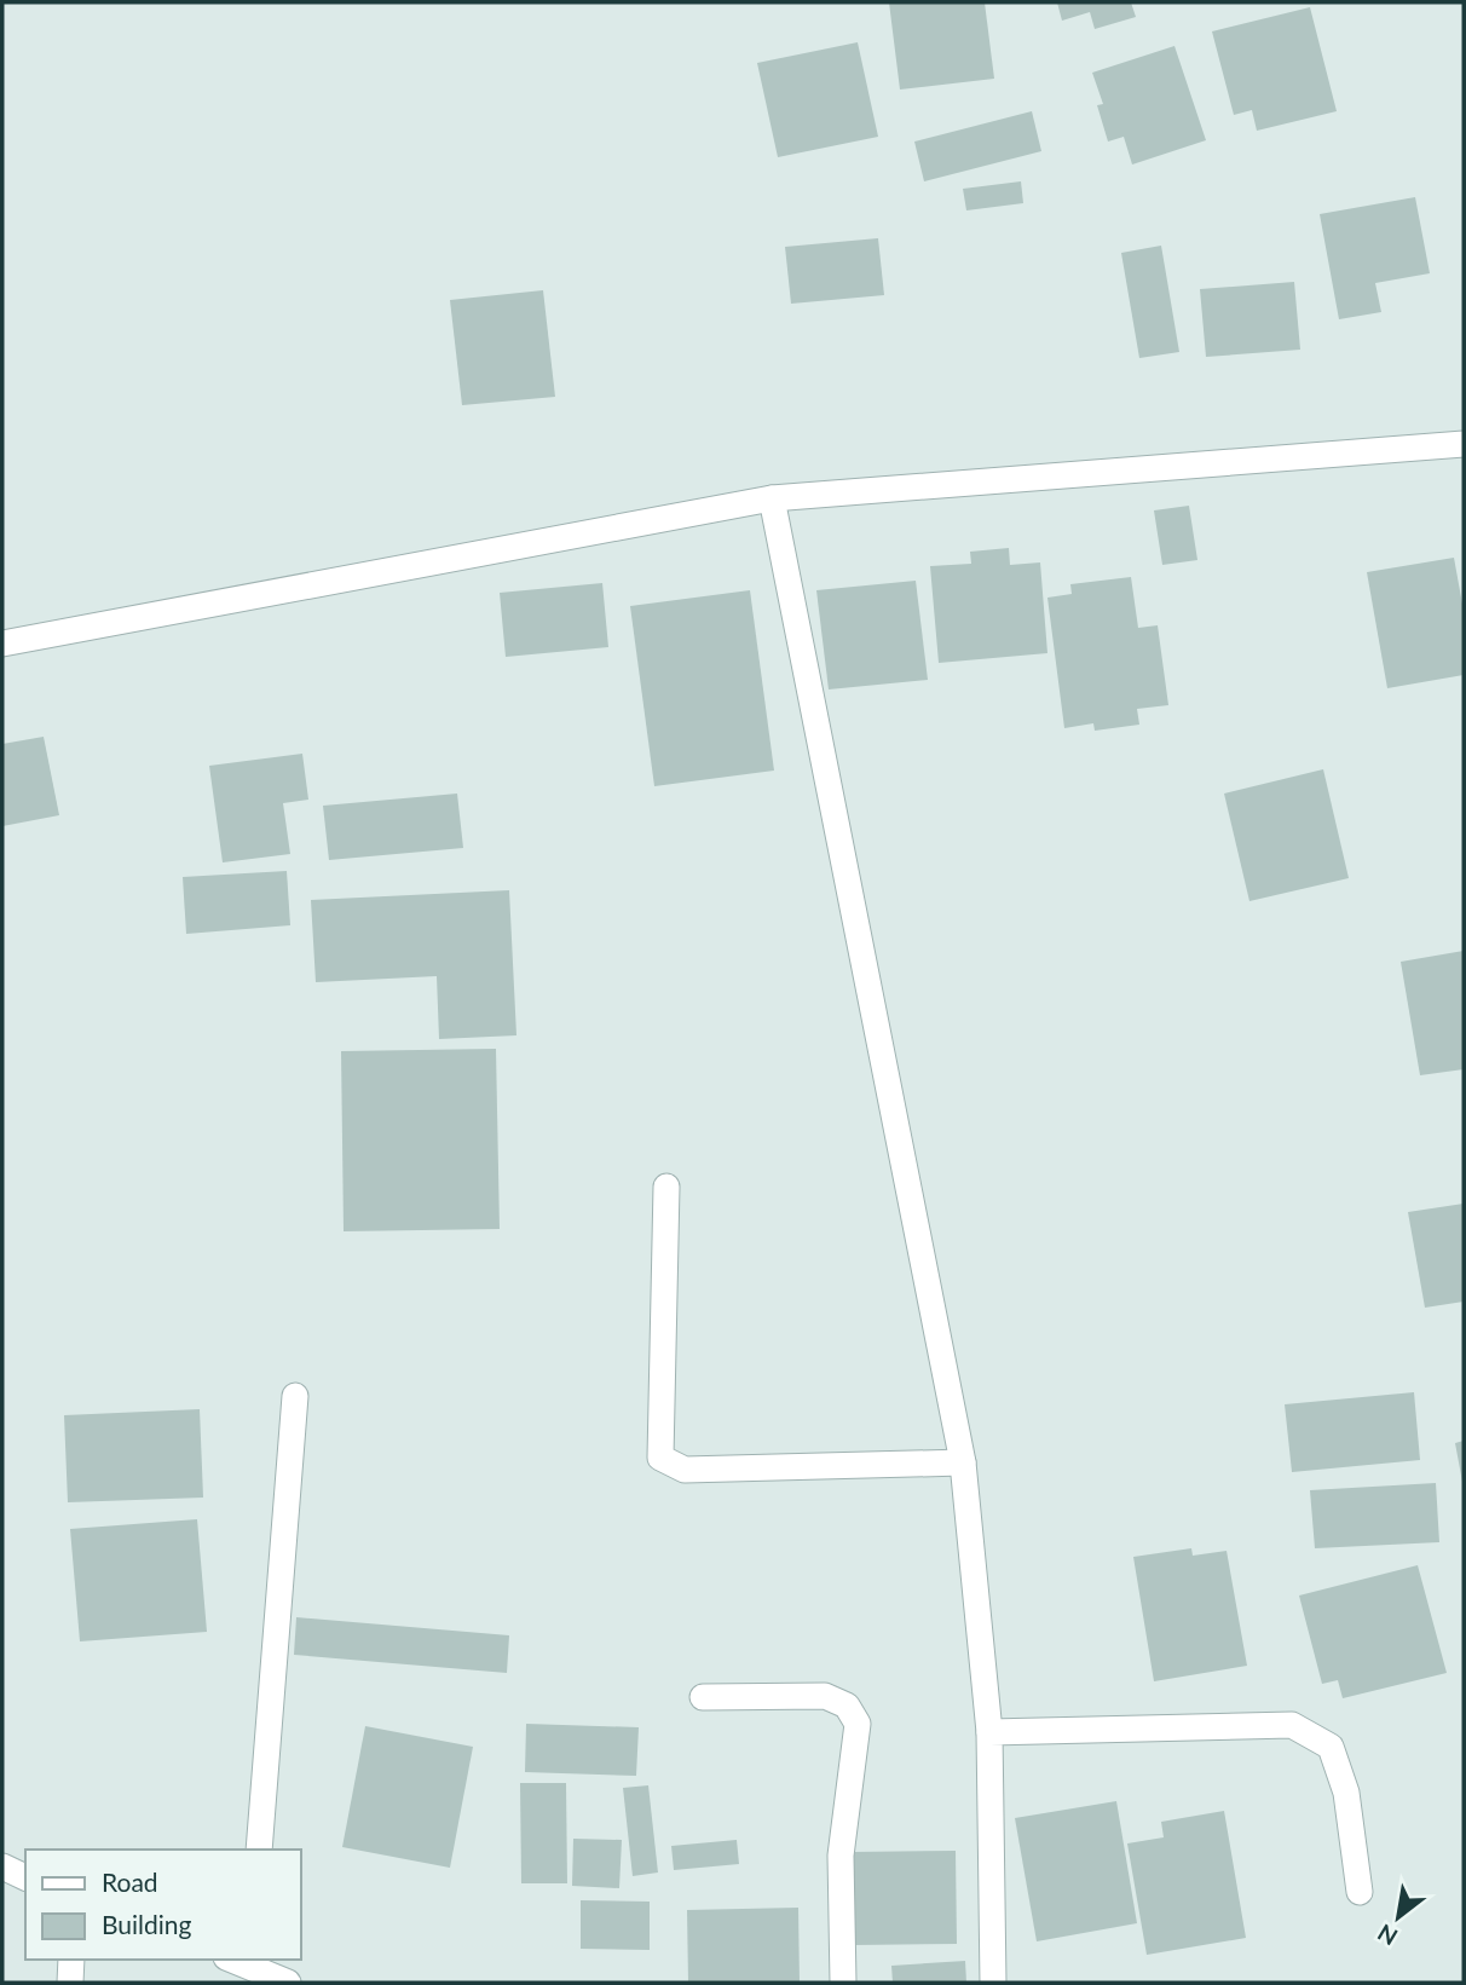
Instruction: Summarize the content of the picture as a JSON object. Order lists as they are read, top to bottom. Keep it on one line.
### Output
{"legend":["Road","Building"],"north":"bottom left"}
